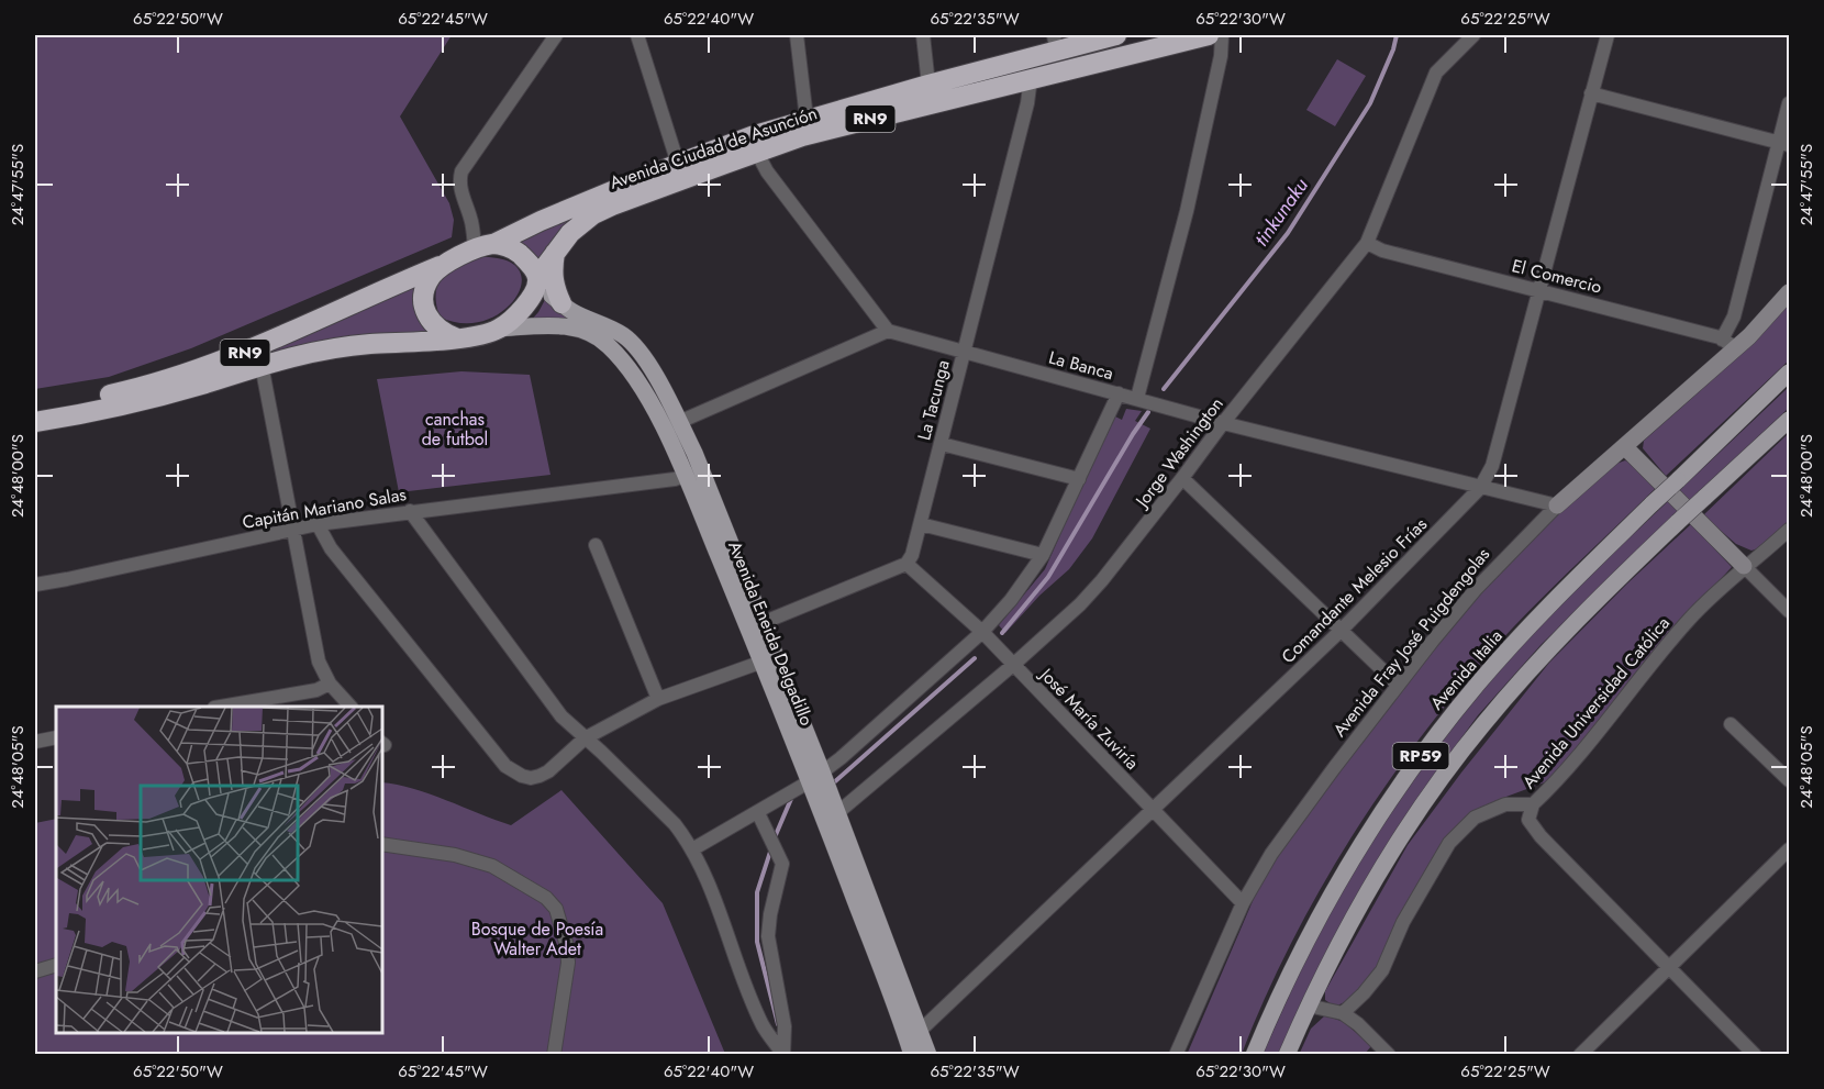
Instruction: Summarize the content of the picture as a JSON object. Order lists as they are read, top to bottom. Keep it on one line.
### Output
{"streets":{"highway":["RN9","Avenida Ciudad de Asunción"],"main road":["Avenida Eneida Delgadillo","Avenida Italia","RP59"],"street":["El Comercio","La Banca","La Tacunga","Jorge Washington","Capitán Mariano Salas","Comandante Melesio Frías","Avenida Fray José Puigdengolas","Avenida Universidad Católica","José María Zuviría"]},"crossings":[["RN9","Avenida Ciudad de Asunción"],["RN9","Avenida Eneida Delgadillo"],["Avenida Ciudad de Asunción","La Tacunga"],["Avenida Ciudad de Asunción","Avenida Eneida Delgadillo"],["El Comercio","Jorge Washington"],["El Comercio","Comandante Melesio Frías"],["El Comercio","Avenida Fray José Puigdengolas"],["La Banca","La Tacunga"],["La Banca","Jorge Washington"],["La Banca","Comandante Melesio Frías"],["La Banca","Avenida Fray José Puigdengolas"],["La Tacunga","José María Zuviría"],["Jorge Washington","Avenida Eneida Delgadillo"],["Jorge Washington","José María Zuviría"],["Capitán Mariano Salas","Avenida Eneida Delgadillo"],["Comandante Melesio Frías","Avenida Eneida Delgadillo"],["Comandante Melesio Frías","José María Zuviría"],["Avenida Fray José Puigdengolas","José María Zuviría"]],"water":["tinkunaku"],"parks":["canchas de futbol","Bosque de Poesía Walter Adet"],"coordinates":["65°22'50\"W","65°22'45\"W","65°22'40\"W","65°22'35\"W","65°22'30\"W","65°22'25\"W","24°47'55\"S","24°48'00\"S","24°48'05\"S"]}
